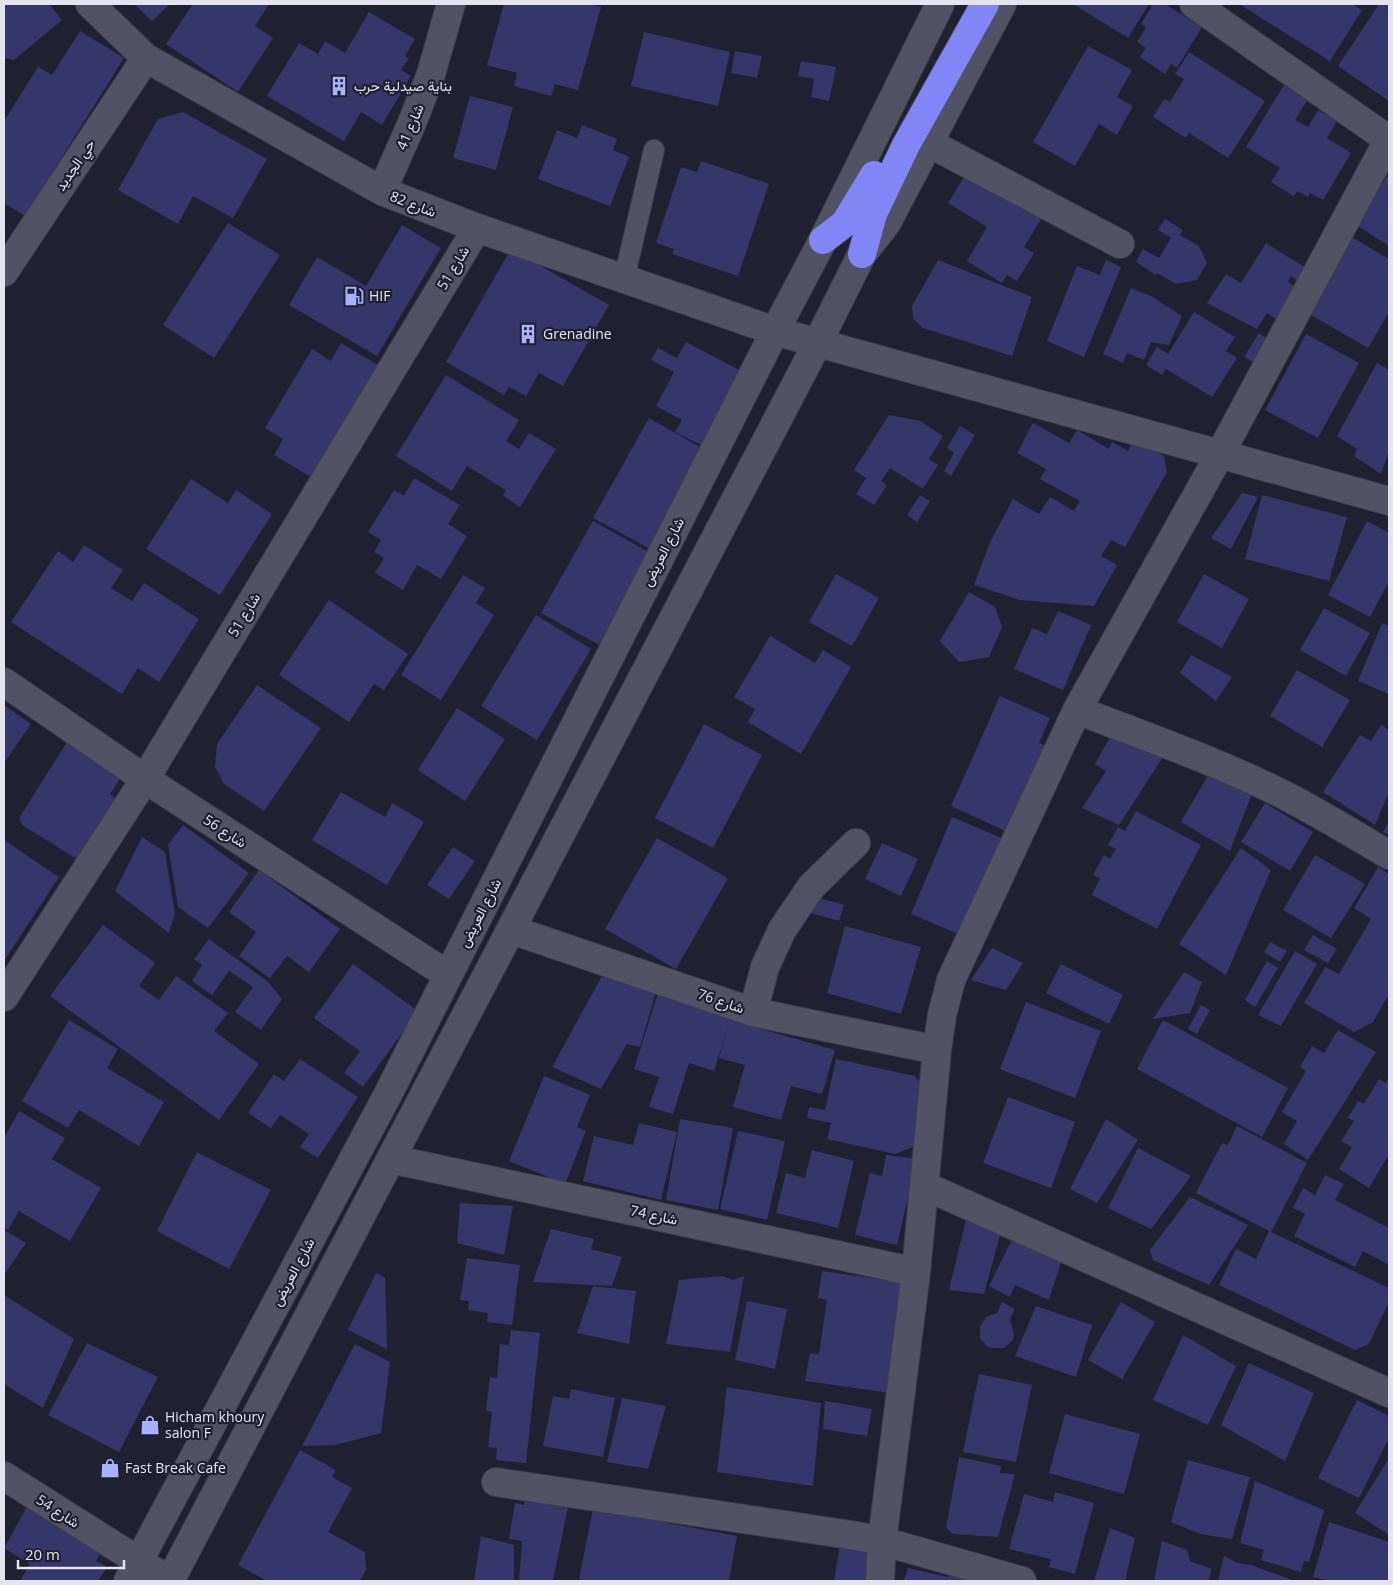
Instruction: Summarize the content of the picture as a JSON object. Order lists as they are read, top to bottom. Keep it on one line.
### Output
{"streets":{"street":["شارع 41","حي الجديد","شارع 82","شارع 51","شارع العريض","شارع 56","شارع 76","شارع 74","شارع 54"]},"crossings":[["شارع 41","شارع 82"],["حي الجديد","شارع 82"],["شارع 82","شارع 51"],["شارع 82","شارع العريض"],["شارع 51","شارع 56"],["شارع العريض","شارع 56"],["شارع العريض","شارع 54"]],"places":{"building":["بناية صيدلية حرب","Grenadine"],"fuel station":["HIF"],"shop":["Hicham khoury salon F","Fast Break Cafe"]},"scale_bar":"20 m"}
